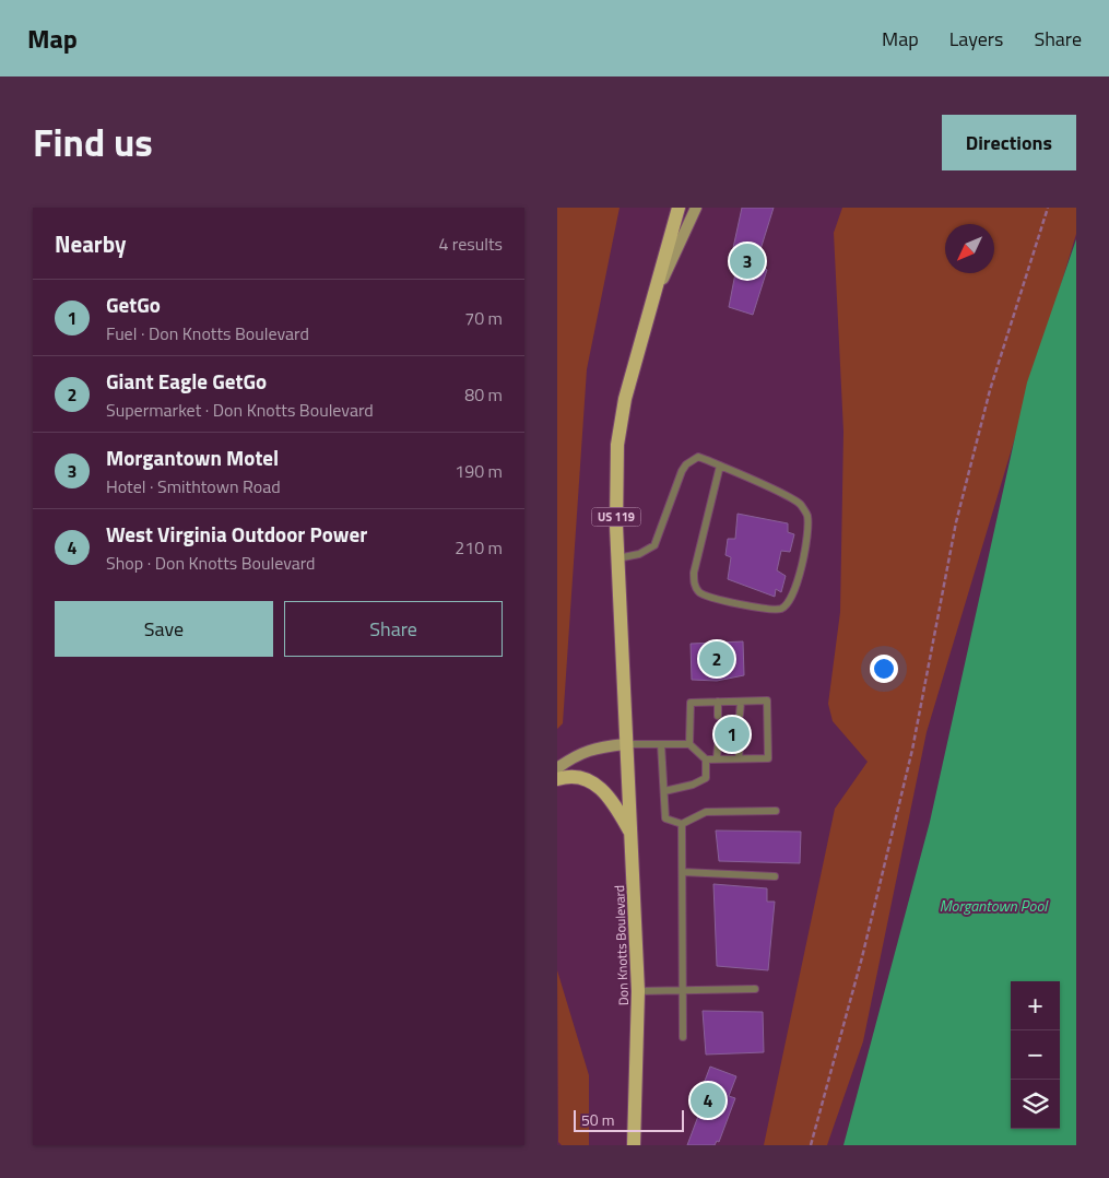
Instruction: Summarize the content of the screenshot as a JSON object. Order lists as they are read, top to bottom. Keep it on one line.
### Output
{"streets":{"main road":["US 119","Don Knotts Boulevard"]},"crossings":[["US 119","Don Knotts Boulevard"]],"water":["Morgantown Pool"],"scale_bar":"50 m","north":"bottom left","page":{"header":"Map","nav":["Map","Layers","Share"],"title":"Find us","buttons":["Directions",["Save","Share"]],"heading":["Nearby","4 results"],"pins":["3","2","1","4"],"list":[{"mark":"1","name":"GetGo","note":"Fuel · Don Knotts Boulevard","value":"70 m"},{"mark":"2","name":"Giant Eagle GetGo","note":"Supermarket · Don Knotts Boulevard","value":"80 m"},{"mark":"3","name":"Morgantown Motel","note":"Hotel · Smithtown Road","value":"190 m"},{"mark":"4","name":"West Virginia Outdoor Power","note":"Shop · Don Knotts Boulevard","value":"210 m"}],"map_buttons":["+","−"],"scale":"50 m"}}
